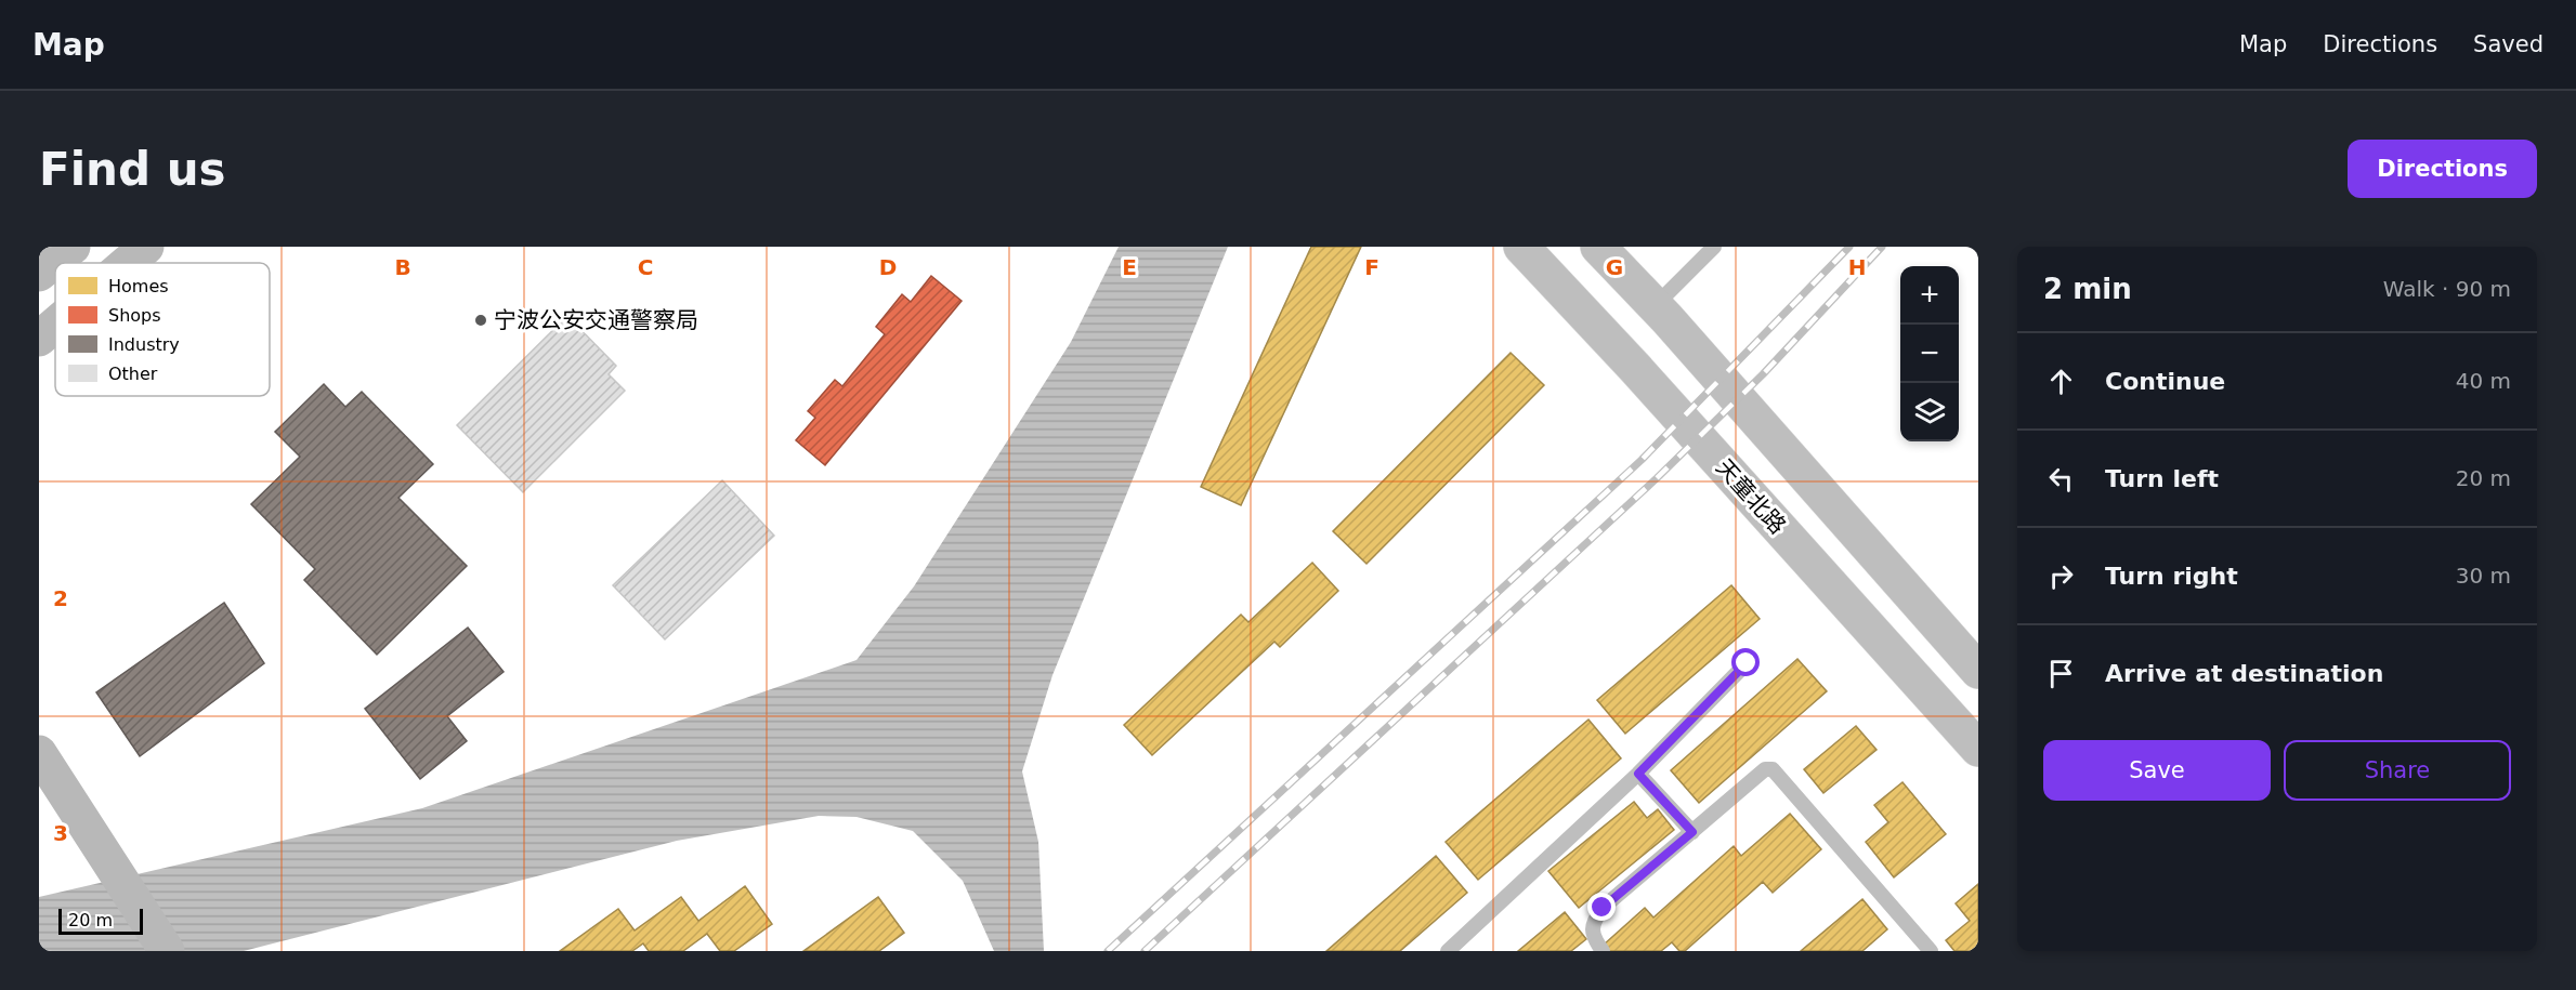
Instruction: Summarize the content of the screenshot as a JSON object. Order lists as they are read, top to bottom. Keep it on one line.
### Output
{"streets":{"main road":["天童北路"]},"places":["宁波公安交通警察局"],"legend":["Homes","Shops","Industry","Other"],"scale_bar":"20 m","page":{"header":"Map","nav":["Map","Directions","Saved"],"buttons":["Directions",["Save","Share"]],"title":"Find us","heading":["2 min","Walk · 90 m"],"map_buttons":["+","−"],"list":[["Continue","40 m"],["Turn left","20 m"],["Turn right","30 m"],"Arrive at destination"],"scale":"20 m"},"grid":{"columns":["B","C","D","E","F","G","H"],"rows":["2","3"]}}
